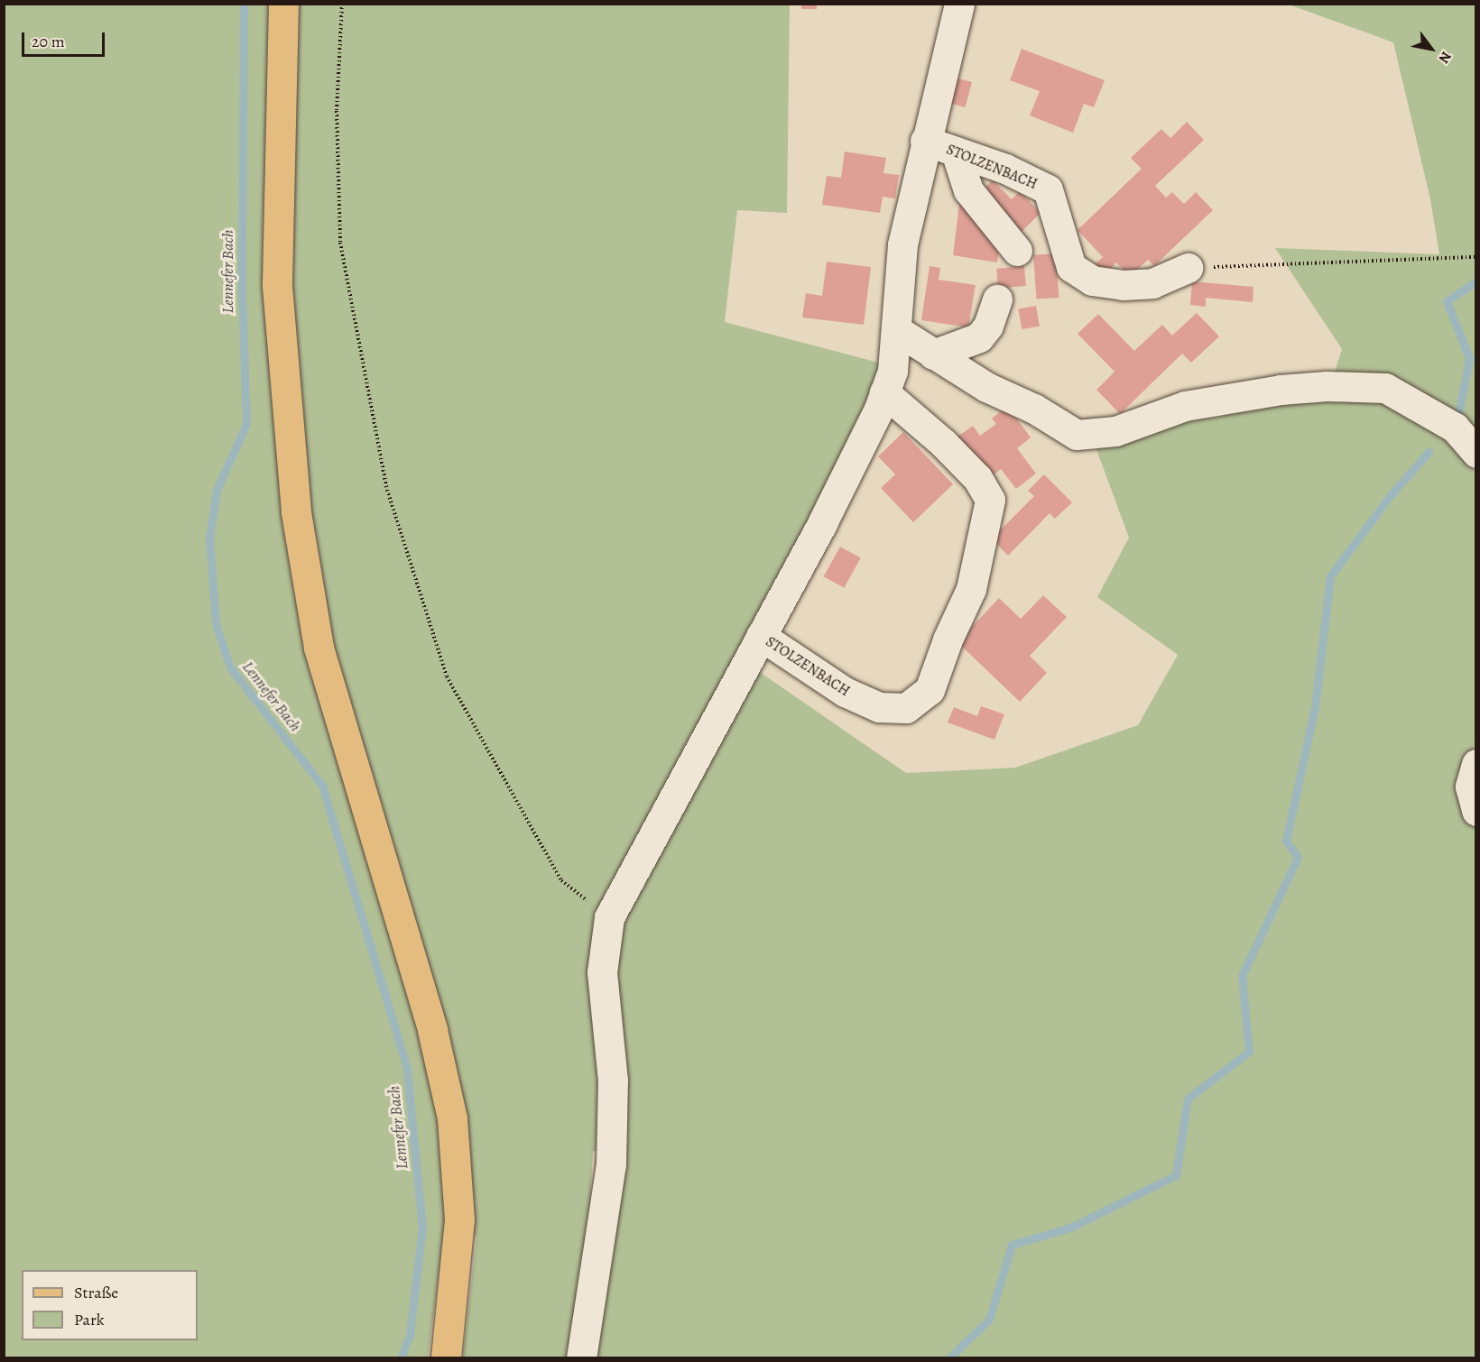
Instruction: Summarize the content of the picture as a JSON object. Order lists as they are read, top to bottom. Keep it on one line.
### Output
{"streets":{"street":["STOLZENBACH"]},"water":["Lennefer Bach"],"legend":["Straße","Park"],"scale_bar":"20 m","north":"bottom right"}
